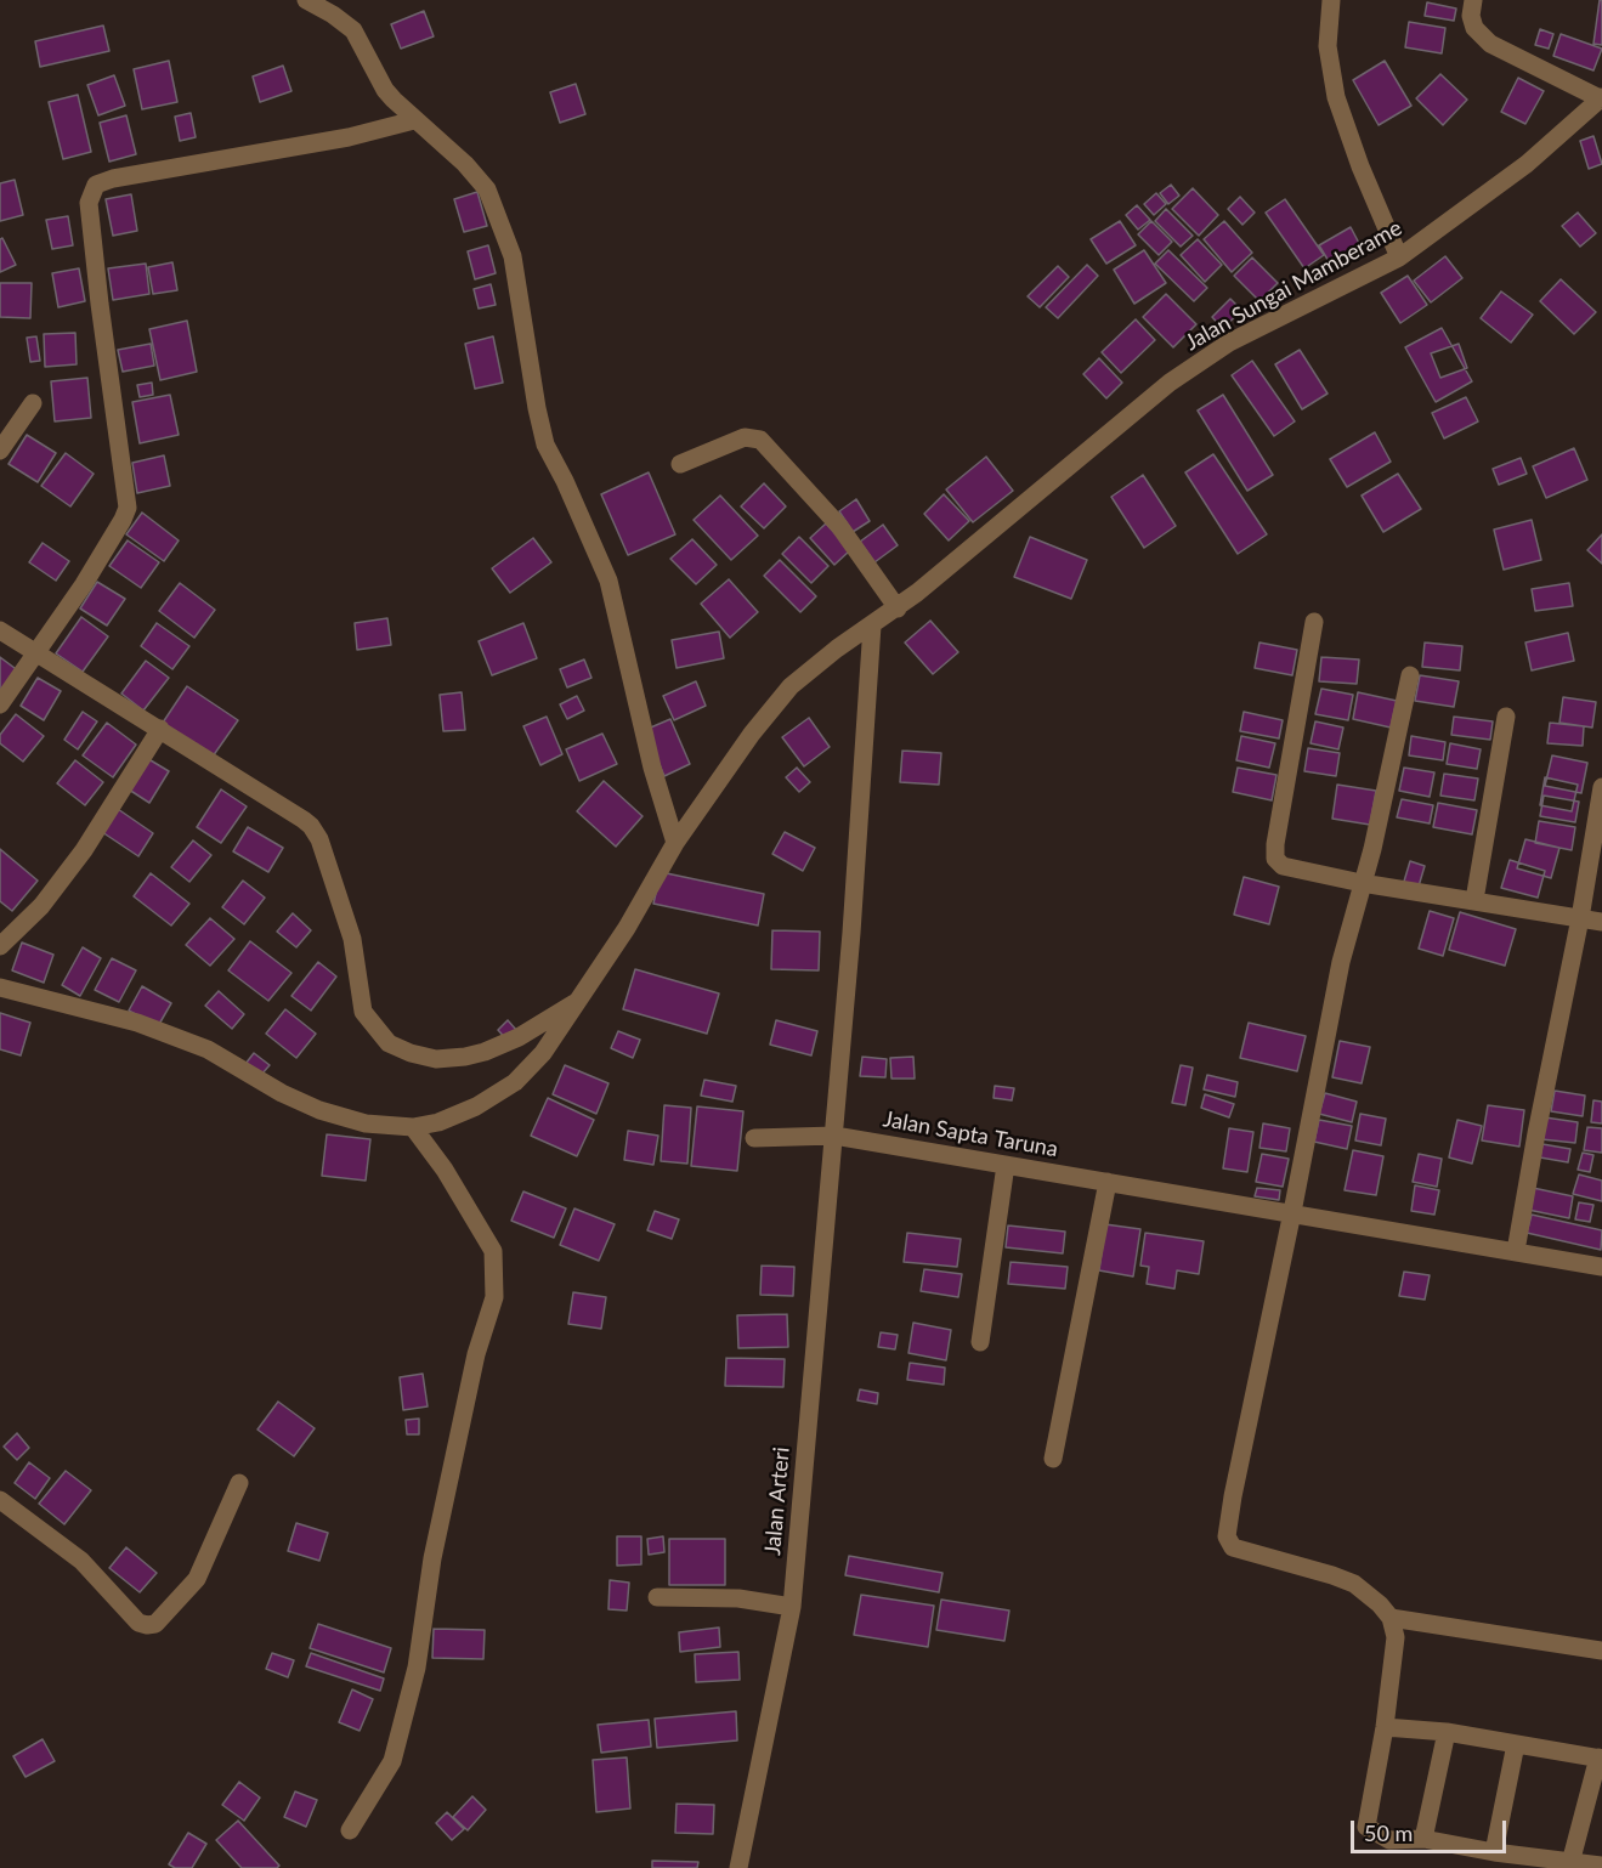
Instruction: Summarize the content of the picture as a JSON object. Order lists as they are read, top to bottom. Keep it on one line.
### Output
{"streets":{"street":["Jalan Sungai Mamberame","Jalan Sapta Taruna","Jalan Arteri"]},"crossings":[["Jalan Sapta Taruna","Jalan Arteri"]],"scale_bar":"50 m"}
